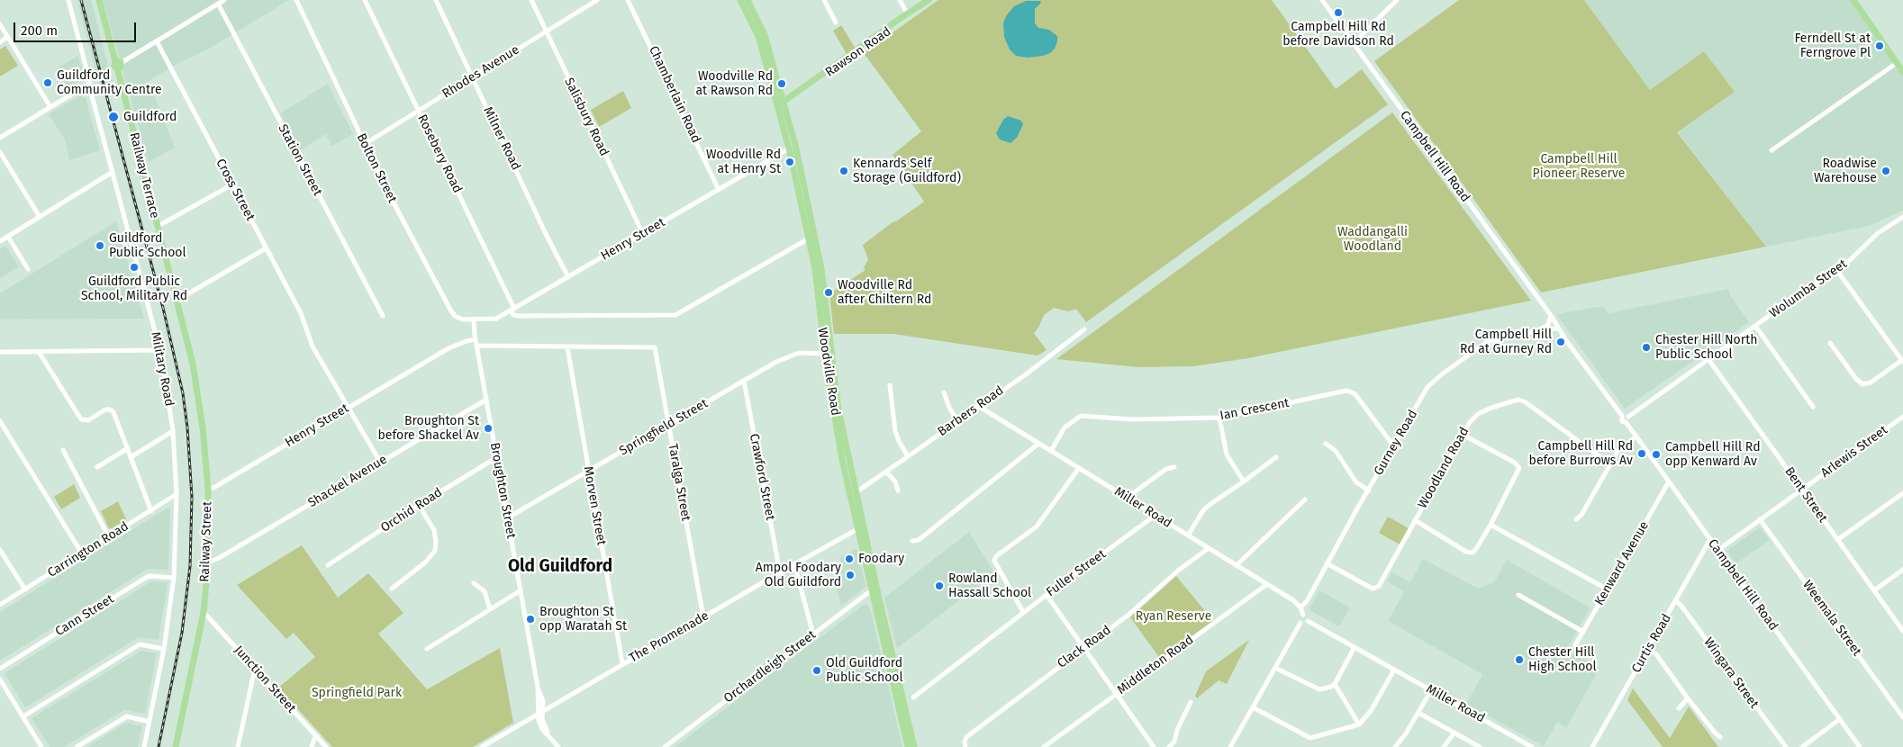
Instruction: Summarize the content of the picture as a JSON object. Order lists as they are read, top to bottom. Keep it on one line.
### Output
{"streets":{"main road":["Rawson Road","Railway Terrace","Woodville Road","Railway Street"],"street":["Rhodes Avenue","Chamberlain Road","Salisbury Road","Milner Road","Rosebery Road","Campbell Hill Road","Station Street","Bolton Street","Cross Street","Henry Street","Wolumba Street","Military Road","Ian Crescent","Barbers Road","Springfield Street","Gurney Road","Arlewis Street","Woodland Road","Crawford Street","Shackel Avenue","Taralga Street","Broughton Street","Bent Street","Morven Street","Miller Road","Orchid Road","Carrington Road","Kenward Avenue","Fuller Street","Cann Street","Weemala Street","The Promenade","Curtis Road","Clack Road","Middleton Road","Orchardleigh Street","Wingara Street","Junction Street"]},"crossings":[["Rawson Road","Woodville Road"],["Rhodes Avenue","Salisbury Road"],["Rhodes Avenue","Milner Road"],["Rhodes Avenue","Rosebery Road"],["Rhodes Avenue","Bolton Street"],["Chamberlain Road","Henry Street"],["Salisbury Road","Henry Street"],["Milner Road","Henry Street"],["Rosebery Road","Henry Street"],["Campbell Hill Road","Wolumba Street"],["Campbell Hill Road","Gurney Road"],["Campbell Hill Road","Arlewis Street"],["Campbell Hill Road","Kenward Avenue"],["Campbell Hill Road","Curtis Road"],["Bolton Street","Henry Street"],["Bolton Street","Broughton Street"],["Railway Terrace","Railway Street"],["Cross Street","Henry Street"],["Cross Street","Shackel Avenue"],["Henry Street","Woodville Road"],["Henry Street","Broughton Street"],["Henry Street","Railway Street"],["Wolumba Street","Bent Street"],["Military Road","Carrington Road"],["Military Road","Cann Street"],["Woodville Road","Barbers Road"],["Woodville Road","Springfield Street"],["Woodville Road","The Promenade"],["Woodville Road","Orchardleigh Street"],["Ian Crescent","Gurney Road"],["Ian Crescent","Miller Road"],["Barbers Road","Miller Road"],["Springfield Street","Crawford Street"],["Springfield Street","Taralga Street"],["Springfield Street","Broughton Street"],["Springfield Street","Morven Street"],["Gurney Road","Woodland Road"],["Gurney Road","Miller Road"],["Arlewis Street","Bent Street"],["Arlewis Street","Weemala Street"],["Crawford Street","The Promenade"],["Shackel Avenue","Broughton Street"],["Shackel Avenue","Railway Street"],["Taralga Street","Morven Street"],["Taralga Street","The Promenade"],["Broughton Street","Orchid Road"],["Broughton Street","The Promenade"],["Morven Street","The Promenade"],["Miller Road","Fuller Street"],["Miller Road","Clack Road"],["Miller Road","Middleton Road"],["Railway Street","Junction Street"],["Curtis Road","Wingara Street"]],"districts":["Old Guildford"],"parks":["Campbell Hill Pioneer Reserve","Waddangalli Woodland","Ryan Reserve","Springfield Park"],"places":["Campbell Hill Rd before Davidson Rd","Ferndell St at Ferngrove Pl","Guildford Community Centre","Woodville Rd at Rawson Rd","Guildford","Woodville Rd at Henry St","Kennards Self Storage (Guildford)","Roadwise Warehouse","Guildford Public School","Guildford Public School, Military Rd","Woodville Rd after Chiltern Rd","Campbell Hill Rd at Gurney Rd","Chester Hill North Public School","Broughton St before Shackel Av","Campbell Hill Rd before Burrows Av","Campbell Hill Rd opp Kenward Av","Foodary","Ampol Foodary Old Guildford","Rowland Hassall School","Broughton St opp Waratah St","Chester Hill High School","Old Guildford Public School"],"scale_bar":"200 m"}
